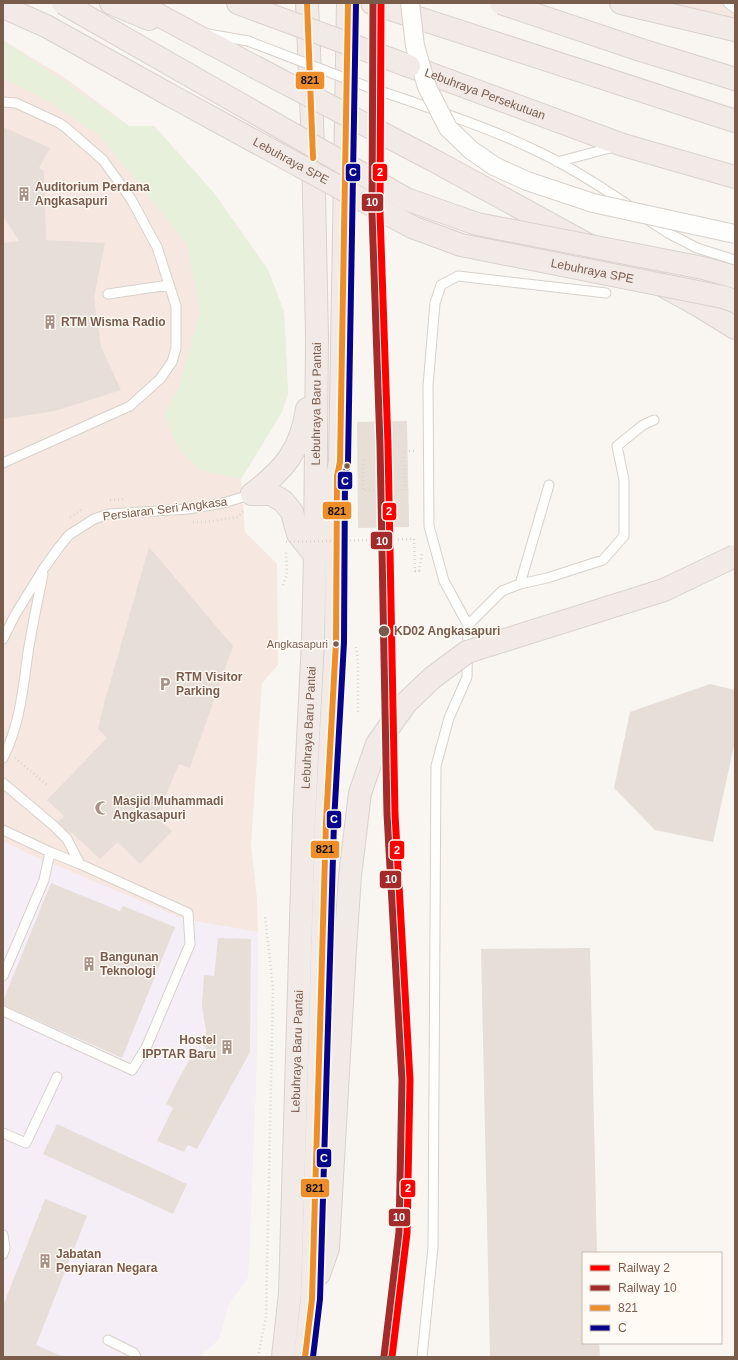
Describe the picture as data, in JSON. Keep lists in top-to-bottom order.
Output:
{
  "streets": {
    "highway": ["Lebuhraya Persekutuan", "Lebuhraya SPE", "Lebuhraya Baru Pantai"],
    "lane": ["Persiaran Seri Angkasa"]
  },
  "places": {
    "building": [
      "Auditorium Perdana Angkasapuri",
      "RTM Wisma Radio",
      "Bangunan Teknologi",
      "Hostel IPPTAR Baru",
      "Jabatan Penyiaran Negara"
    ],
    "other": ["KD02 Angkasapuri", "Angkasapuri"],
    "parking": ["RTM Visitor Parking"],
    "mosque": ["Masjid Muhammadi Angkasapuri"]
  },
  "lines": [
    "rail line 2",
    "rail line 10",
    "transit line 821",
    "transit line C"
  ],
  "legend": [
    "Railway 2",
    "Railway 10",
    "821",
    "C"
  ]
}
